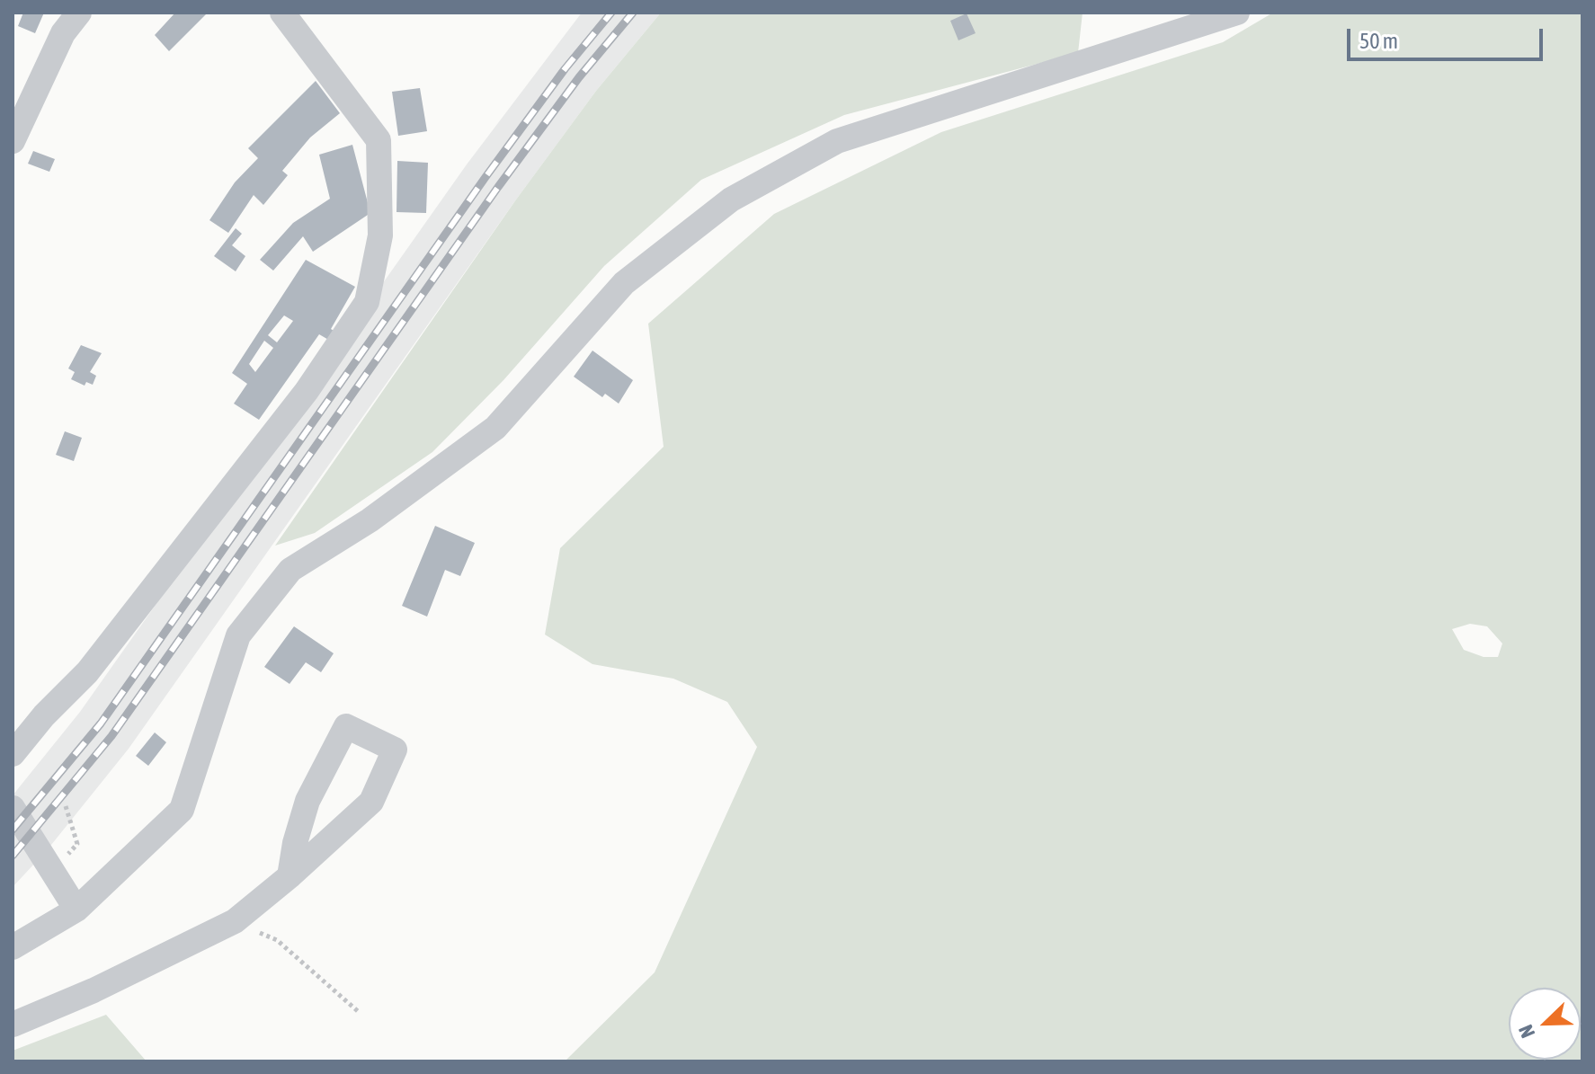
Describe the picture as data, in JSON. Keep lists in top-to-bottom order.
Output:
{
  "scale_bar": "50 m",
  "north": "bottom left"
}
